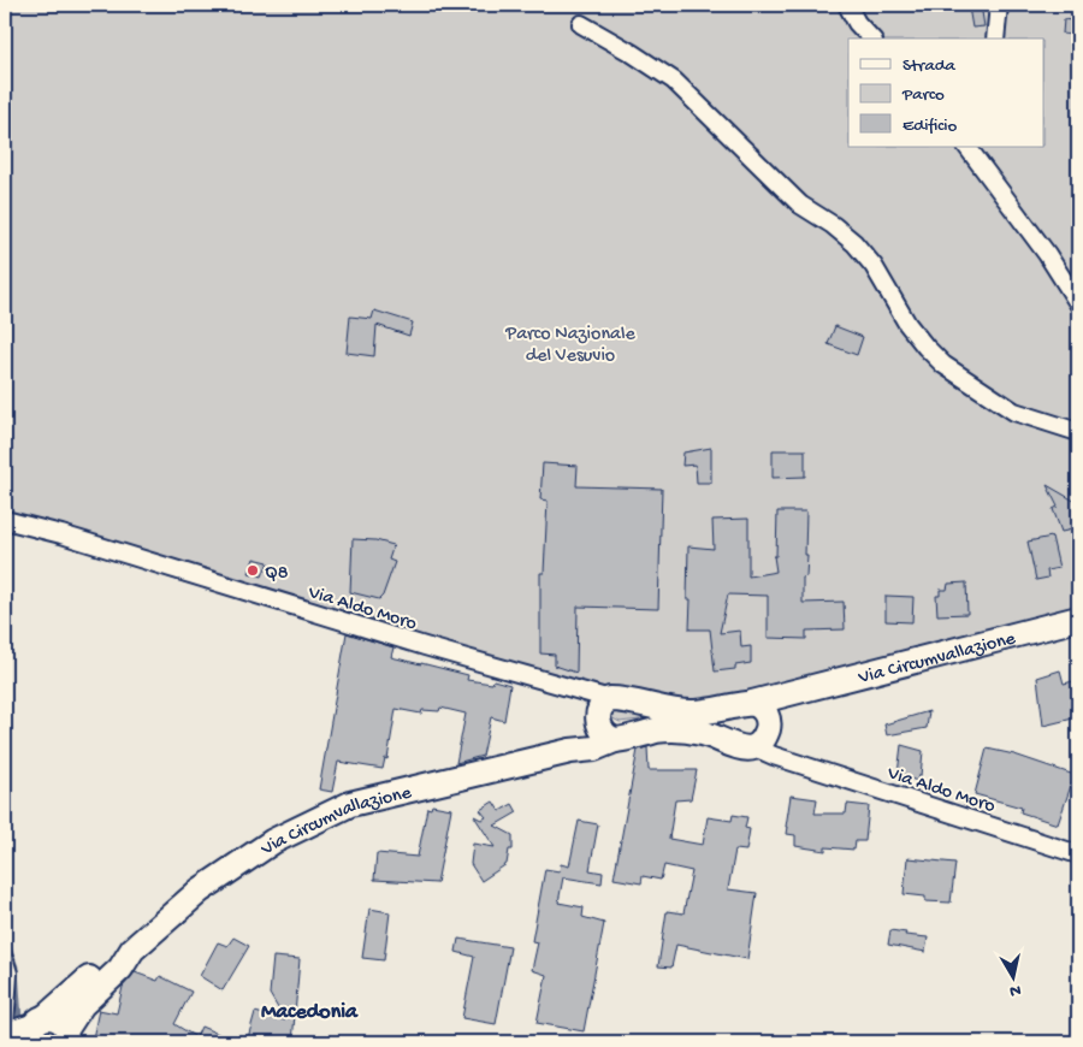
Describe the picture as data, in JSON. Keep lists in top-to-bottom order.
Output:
{
  "streets": {
    "main road": ["Via Circumvallazione"],
    "street": ["Via Aldo Moro"]
  },
  "crossings": [
    ["Via Aldo Moro", "Via Circumvallazione"]
  ],
  "districts": ["Macedonia"],
  "parks": ["Parco Nazionale del Vesuvio"],
  "places": ["Q8"],
  "legend": ["Strada", "Parco", "Edificio"],
  "north": "bottom"
}
